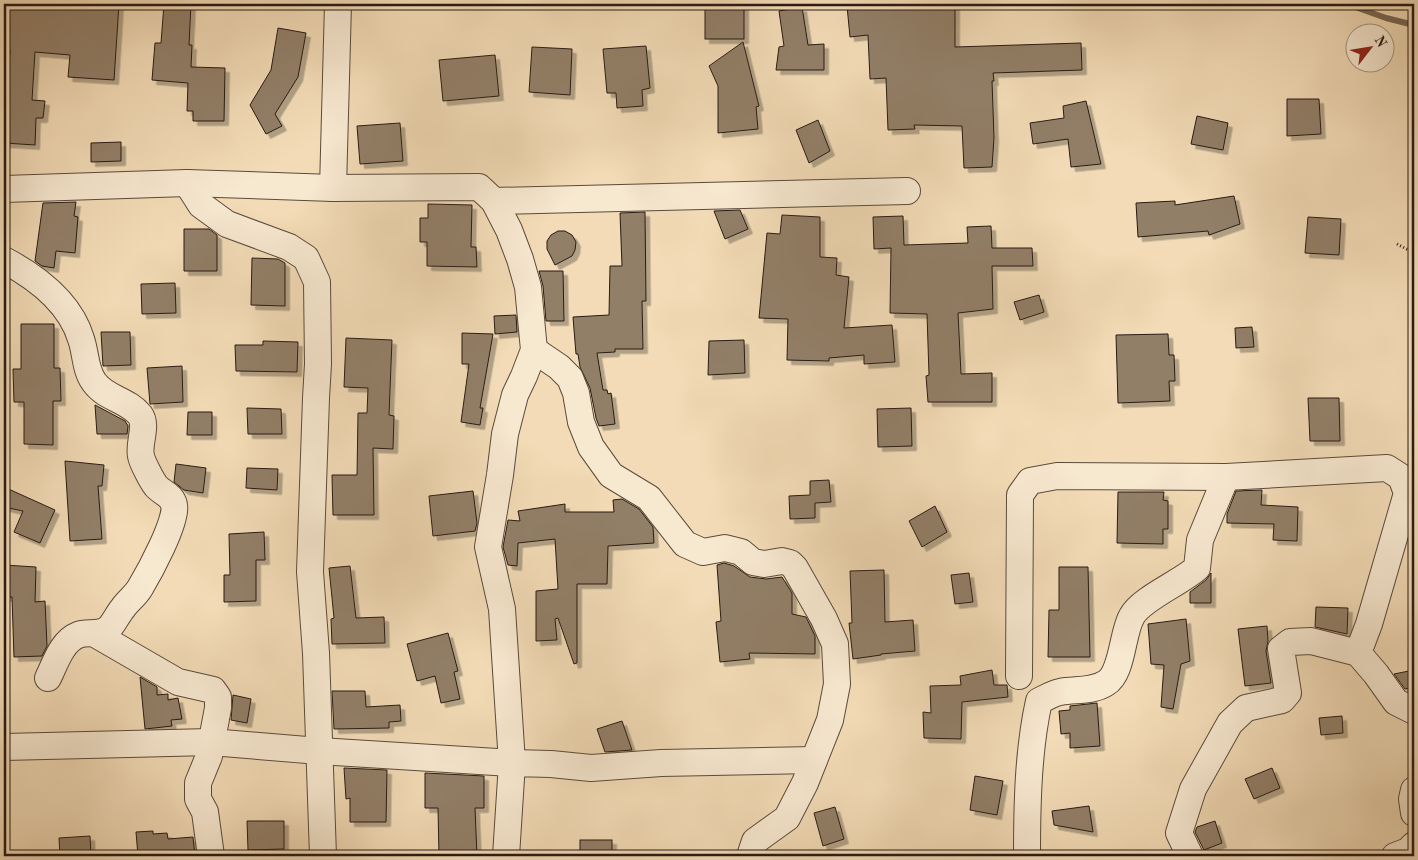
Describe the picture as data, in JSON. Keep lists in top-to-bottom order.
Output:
{
  "north": "top right"
}
